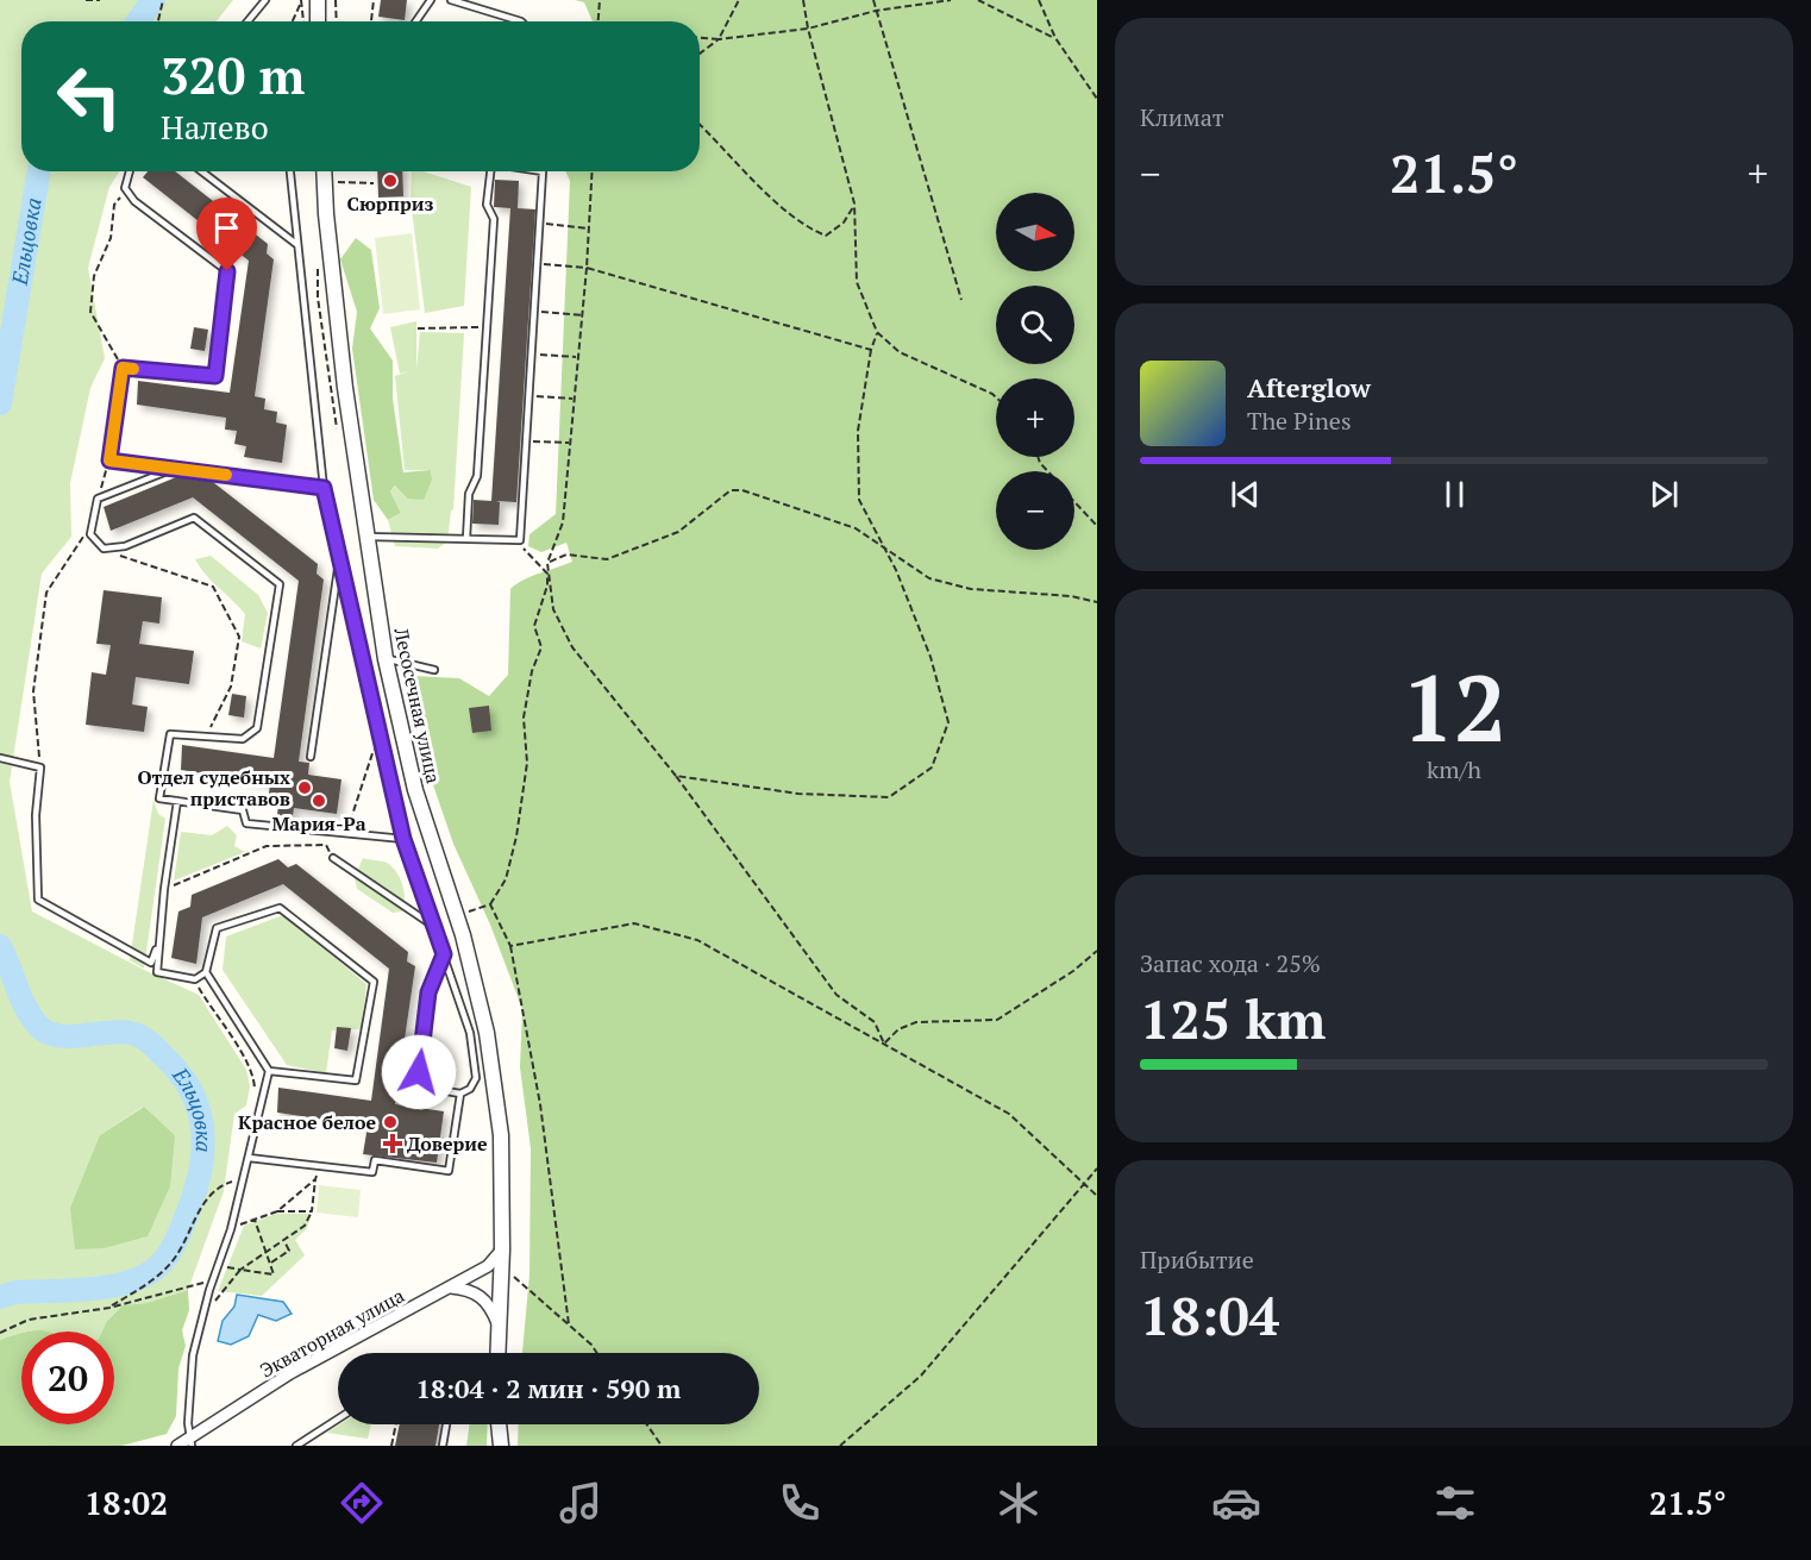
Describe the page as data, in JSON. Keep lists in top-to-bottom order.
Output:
{
  "streets": {
    "street": ["Лесосечная улица", "Экваторная улица"]
  },
  "crossings": [
    ["Лесосечная улица", "Экваторная улица"]
  ],
  "water": ["Ельцовка"],
  "places": {
    "other": [
      "Сюрприз",
      "Отдел судебных приставов",
      "Мария-Ра",
      "Красное белое"
    ],
    "health": ["Доверие"]
  },
  "north": "right",
  "page": {
    "tile": [
      "Климат",
      ["12", "km/h"],
      ["Запас хода · 25%", "125 km"],
      ["Прибытие", "18:04"]
    ],
    "turn": ["320 m", "Налево"],
    "heat": ["−", "21.5°", "+"],
    "map_buttons": ["+", "−"],
    "song": ["Afterglow", "The Pines"],
    "limit": "20",
    "trip": "18:04 · 2 мин · 590 m",
    "tabs": ["18:02", "21.5°"]
  }
}
